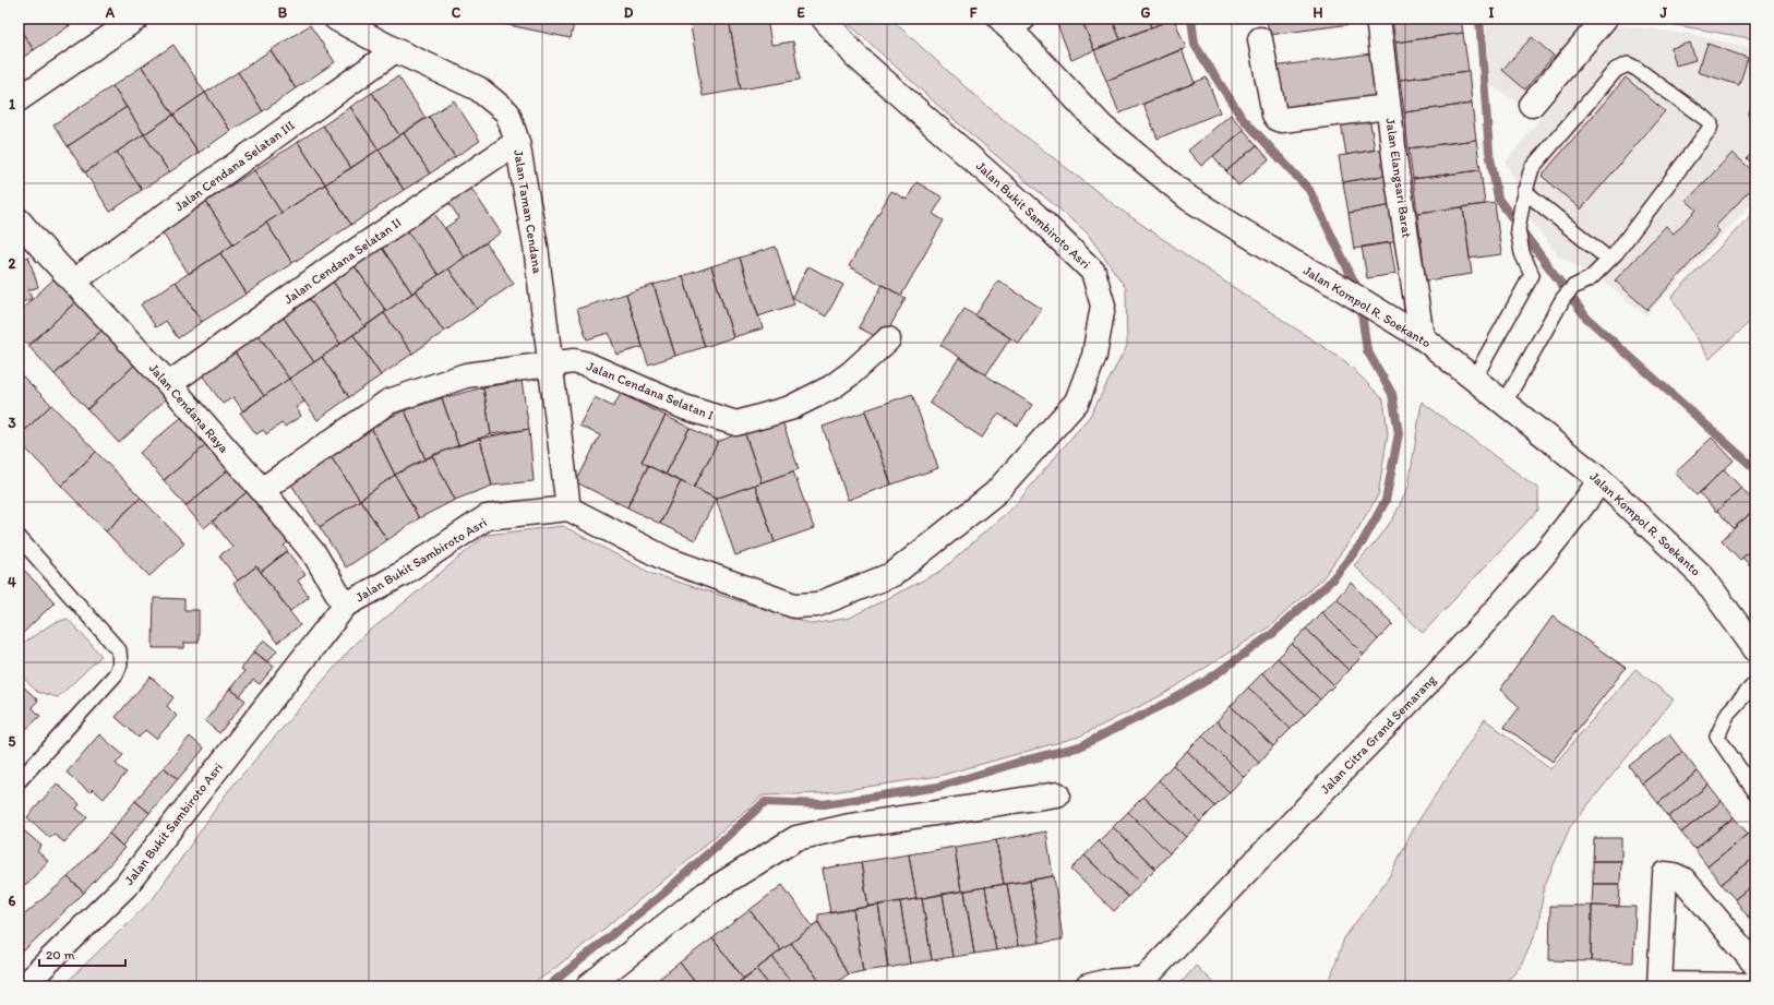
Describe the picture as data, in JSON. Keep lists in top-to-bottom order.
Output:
{
  "streets": {
    "street": [
      "Jalan Cendana Selatan III",
      "Jalan Elangsari Barat",
      "Jalan Taman Cendana",
      "Jalan Bukit Sambiroto Asri",
      "Jalan Cendana Selatan II",
      "Jalan Kompol R. Soekanto",
      "Jalan Cendana Selatan I",
      "Jalan Cendana Raya",
      "Jalan Citra Grand Semarang"
    ]
  },
  "crossings": [
    ["Jalan Cendana Selatan III", "Jalan Taman Cendana"],
    ["Jalan Cendana Selatan III", "Jalan Cendana Raya"],
    ["Jalan Elangsari Barat", "Jalan Kompol R. Soekanto"],
    ["Jalan Taman Cendana", "Jalan Bukit Sambiroto Asri"],
    ["Jalan Taman Cendana", "Jalan Cendana Selatan II"],
    ["Jalan Taman Cendana", "Jalan Cendana Selatan I"],
    ["Jalan Bukit Sambiroto Asri", "Jalan Cendana Raya"],
    ["Jalan Cendana Selatan II", "Jalan Cendana Raya"],
    ["Jalan Kompol R. Soekanto", "Jalan Citra Grand Semarang"],
    ["Jalan Cendana Selatan I", "Jalan Cendana Raya"]
  ],
  "scale_bar": "20 m",
  "grid": {
    "columns": [
      "A",
      "B",
      "C",
      "D",
      "E",
      "F",
      "G",
      "H",
      "I",
      "J"
    ],
    "rows": [
      "1",
      "2",
      "3",
      "4",
      "5",
      "6"
    ]
  }
}
